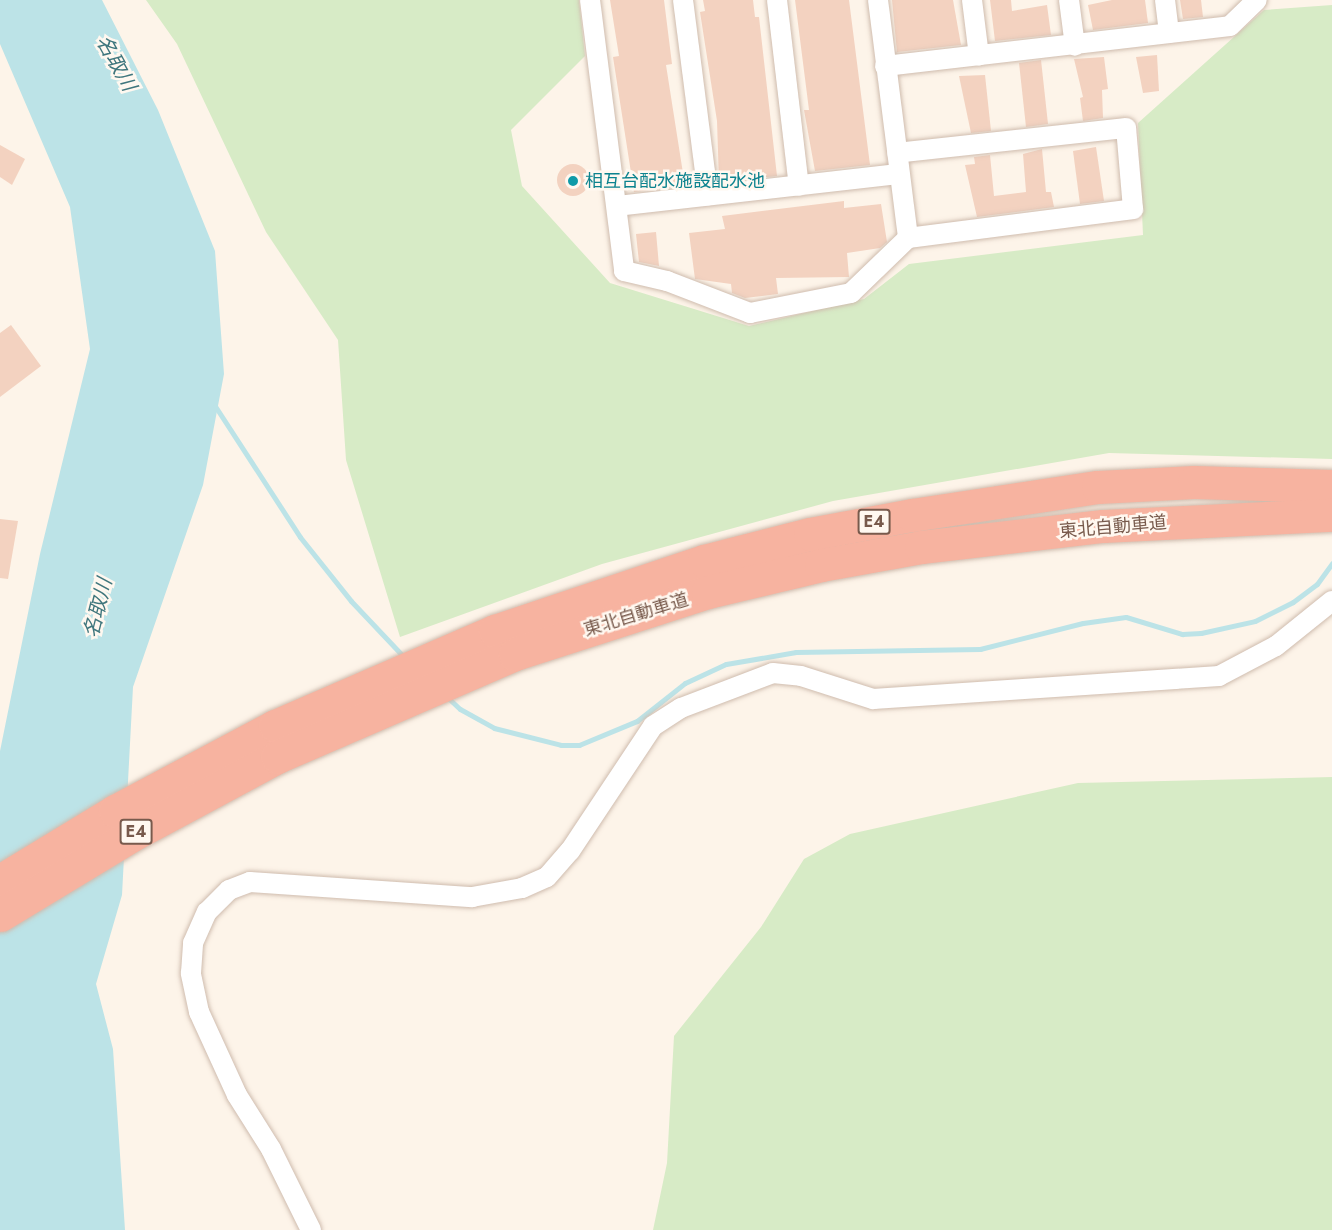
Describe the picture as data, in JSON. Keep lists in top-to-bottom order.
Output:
{
  "streets": {
    "highway": ["E4", "東北自動車道"]
  },
  "water": ["名取川"],
  "places": ["相互台配水施設配水池"]
}
